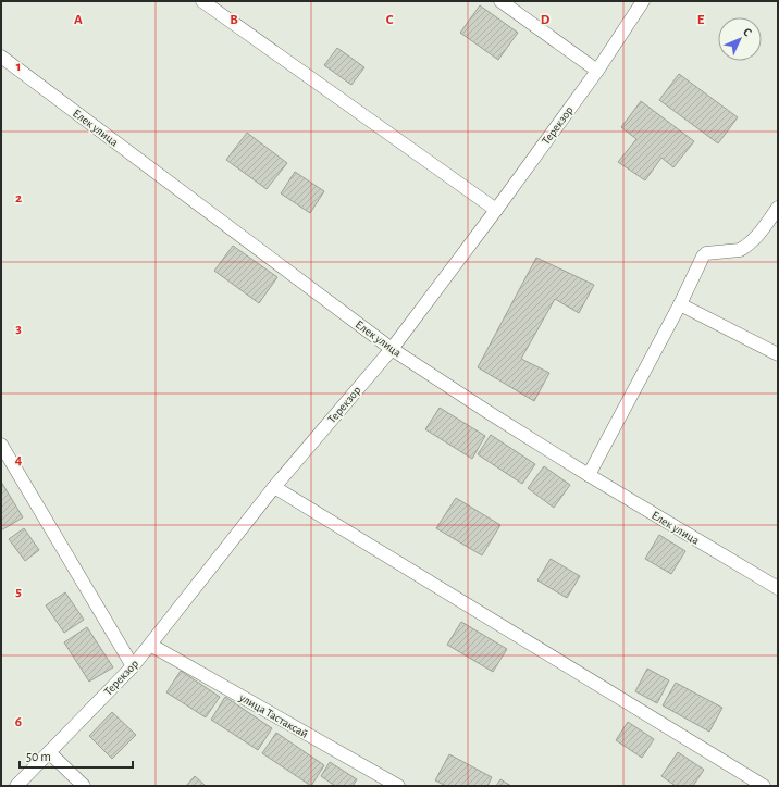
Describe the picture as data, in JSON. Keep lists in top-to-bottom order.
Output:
{
  "streets": {
    "street": ["Терекзор", "Елек улица", "улица Тастаксай"]
  },
  "crossings": [
    ["Терекзор", "Елек улица"],
    ["Терекзор", "улица Тастаксай"]
  ],
  "scale_bar": "50 m",
  "north": "top right",
  "grid": {
    "columns": [
      "A",
      "B",
      "C",
      "D",
      "E"
    ],
    "rows": [
      "1",
      "2",
      "3",
      "4",
      "5",
      "6"
    ]
  }
}
